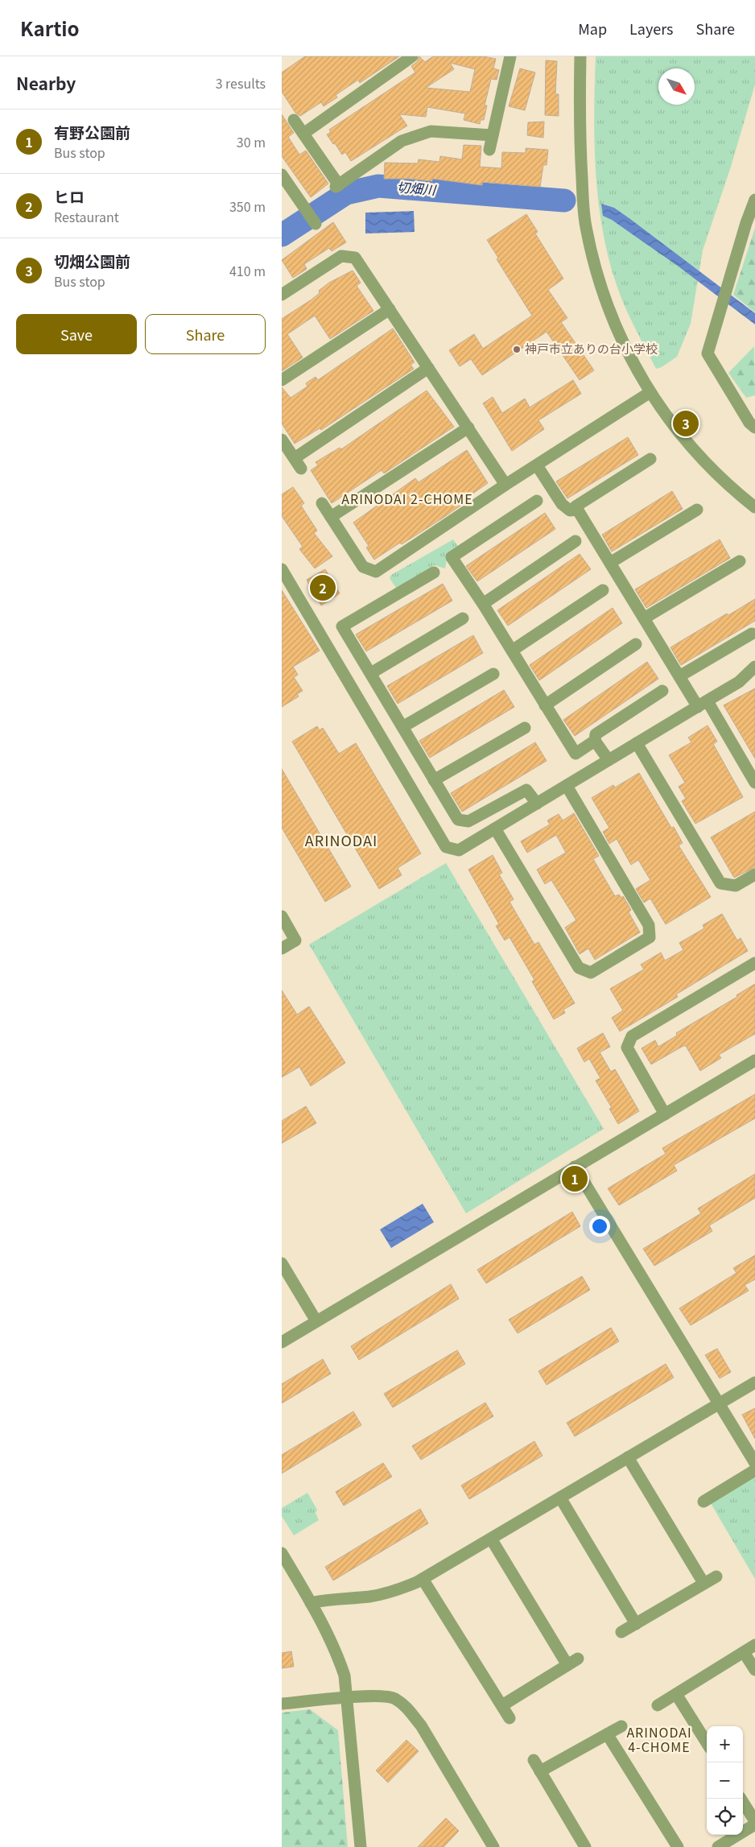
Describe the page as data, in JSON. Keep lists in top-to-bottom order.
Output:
{
  "districts": ["ARINODAI 2-CHOME", "ARINODAI", "ARINODAI 4-CHOME"],
  "water": ["切畑川"],
  "places": ["神戸市立ありの台小学校"],
  "north": "bottom right",
  "page": {
    "header": "Kartio",
    "nav": ["Map", "Layers", "Share"],
    "heading": ["Nearby", "3 results"],
    "list": [
      {
        "mark": "1",
        "name": "有野公園前",
        "note": "Bus stop",
        "value": "30 m"
      },
      {
        "mark": "2",
        "name": "ヒロ",
        "note": "Restaurant",
        "value": "350 m"
      },
      {
        "mark": "3",
        "name": "切畑公園前",
        "note": "Bus stop",
        "value": "410 m"
      }
    ],
    "buttons": ["Save", "Share"],
    "pins": ["3", "2", "1"],
    "map_buttons": ["+", "−"]
  }
}
